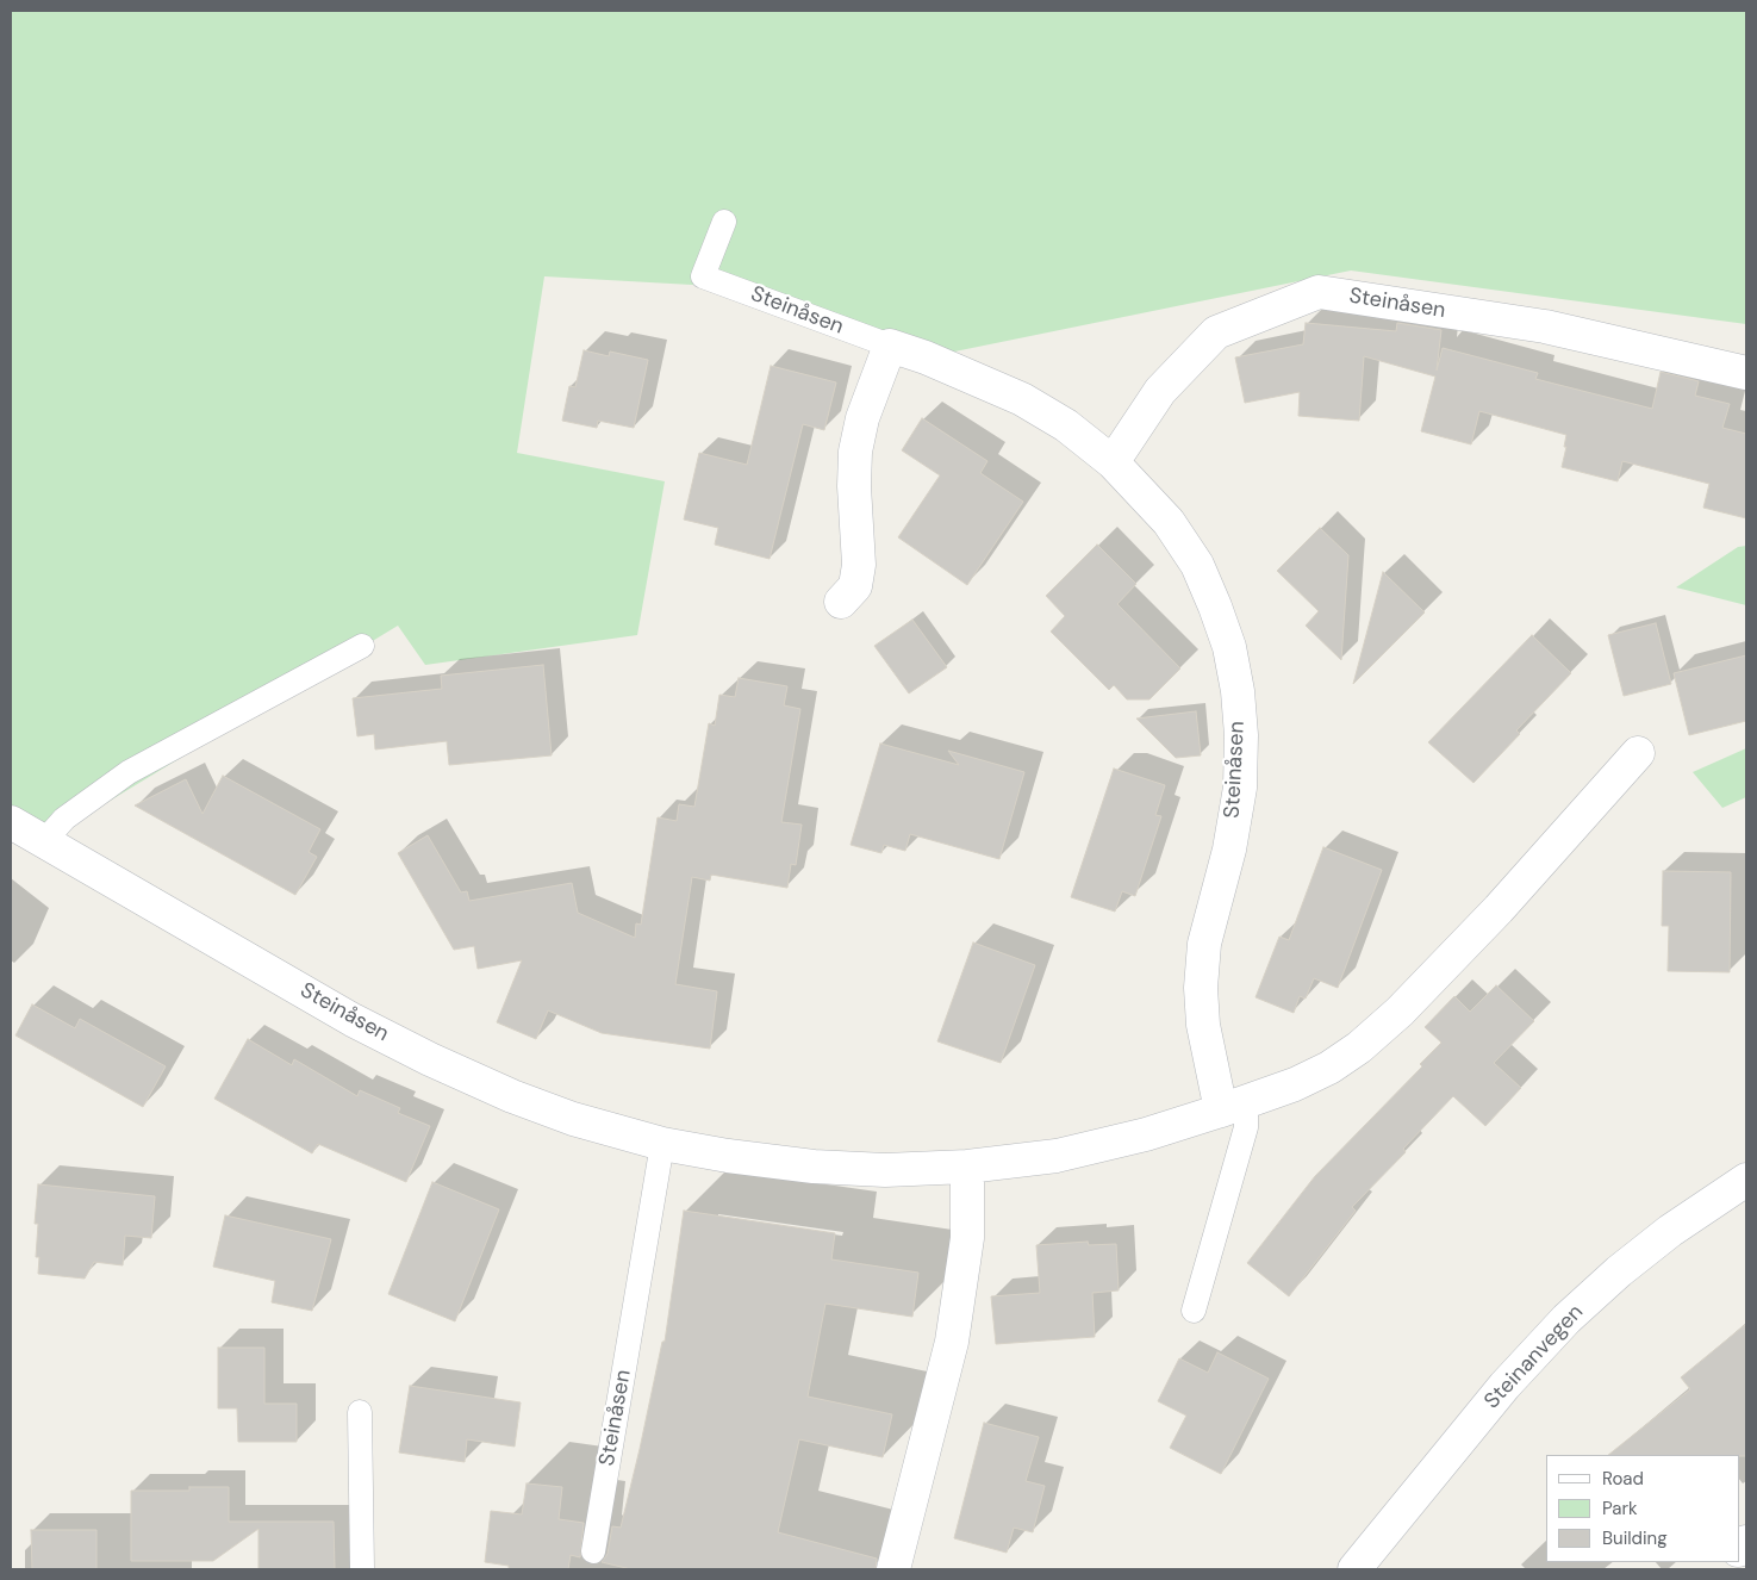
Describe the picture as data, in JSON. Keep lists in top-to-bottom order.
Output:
{
  "streets": {
    "street": ["Steinåsen", "Steinanvegen"]
  },
  "legend": ["Road", "Park", "Building"]
}
